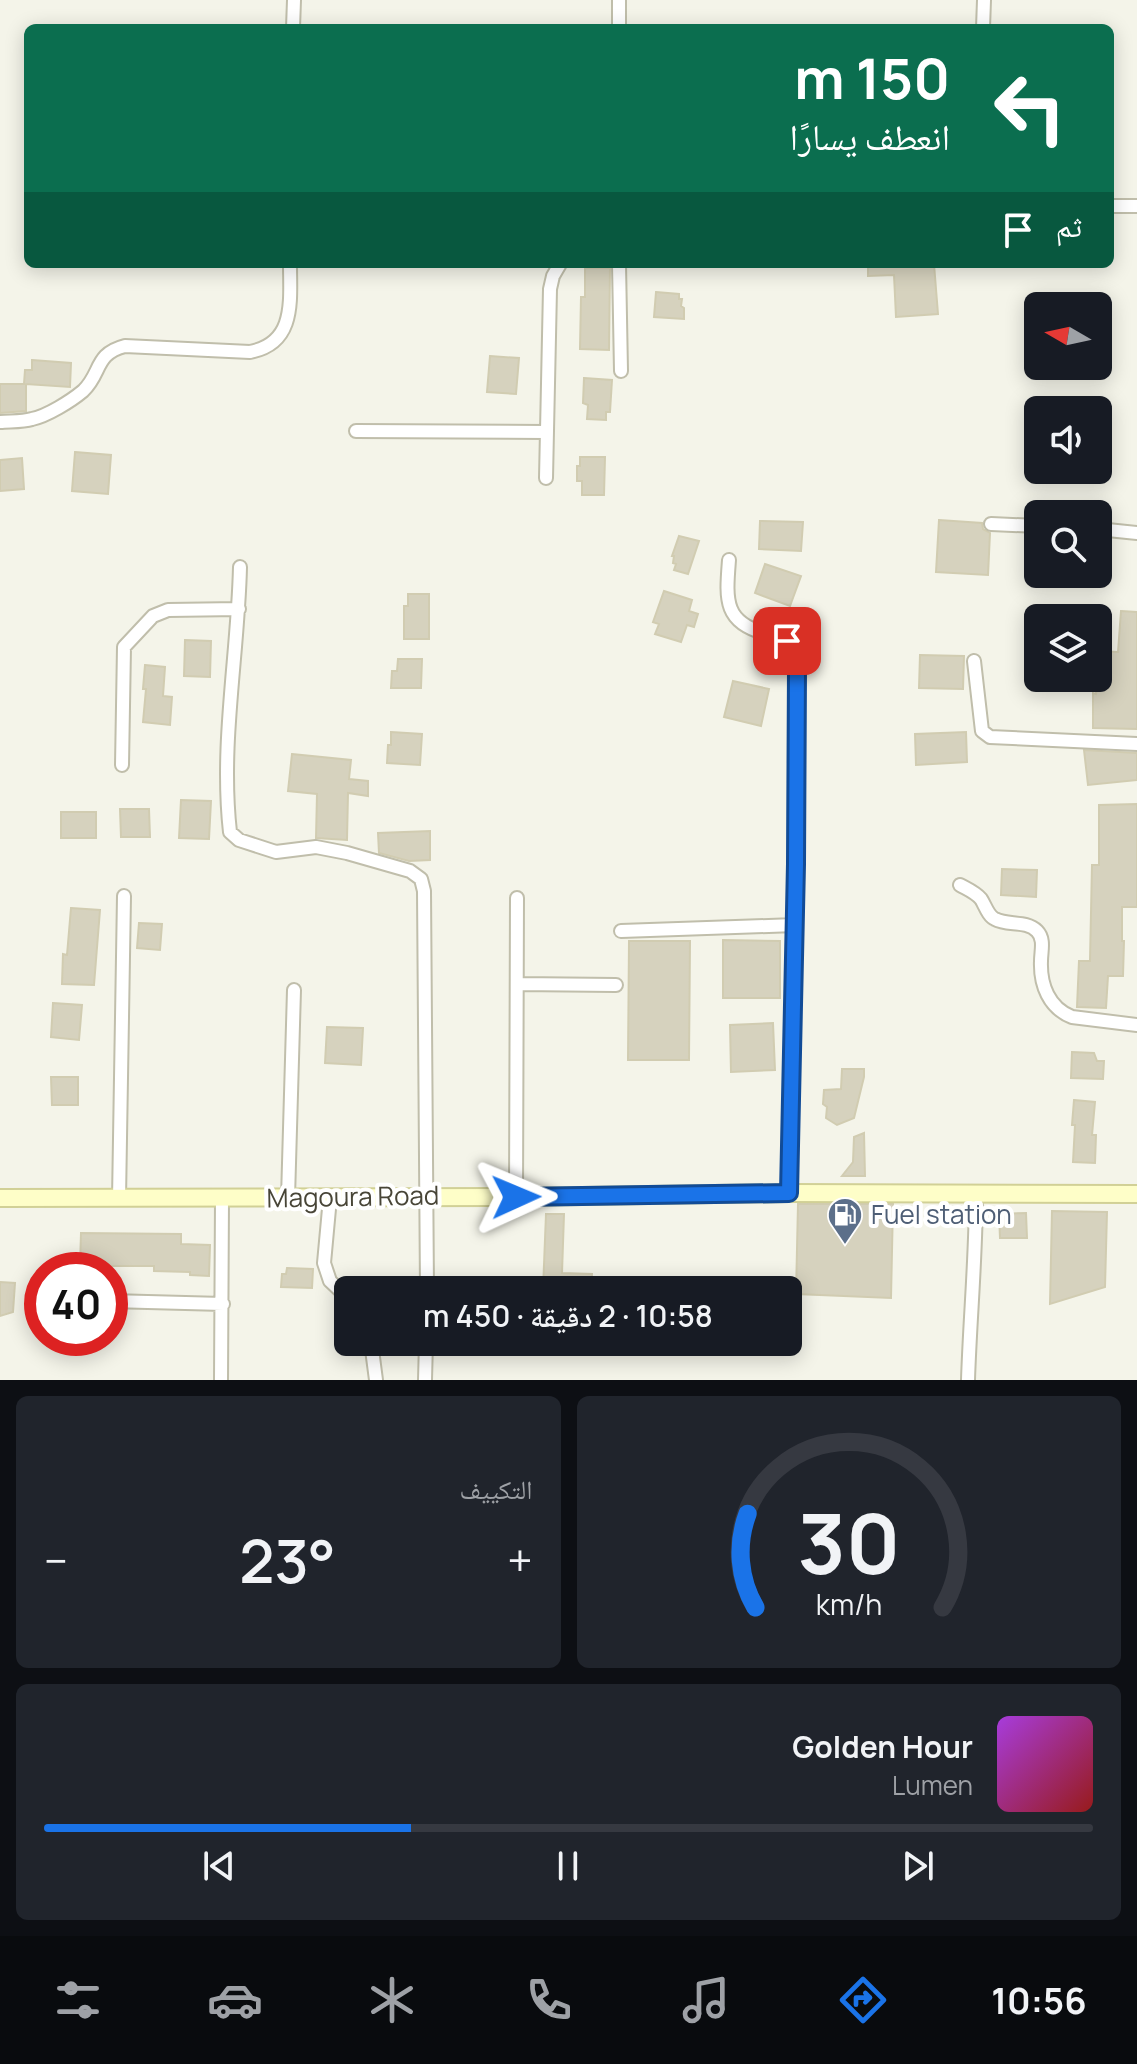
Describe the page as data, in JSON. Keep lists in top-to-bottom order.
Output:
{
  "streets": {
    "street": ["Magoura Road"]
  },
  "places": {
    "fuel station": ["Fuel station"]
  },
  "north": "left",
  "page": {
    "turn": ["150 m", "انعطف يسارًا"],
    "then": "ثم",
    "limit": "40",
    "trip": "10:58 · 2 دقيقة · 450 m",
    "tile": "التكييف",
    "heat": ["−", "23°", "+"],
    "song": ["Golden Hour", "Lumen"],
    "tabs": "10:56",
    "gauge": ["30", "km/h"]
  }
}
